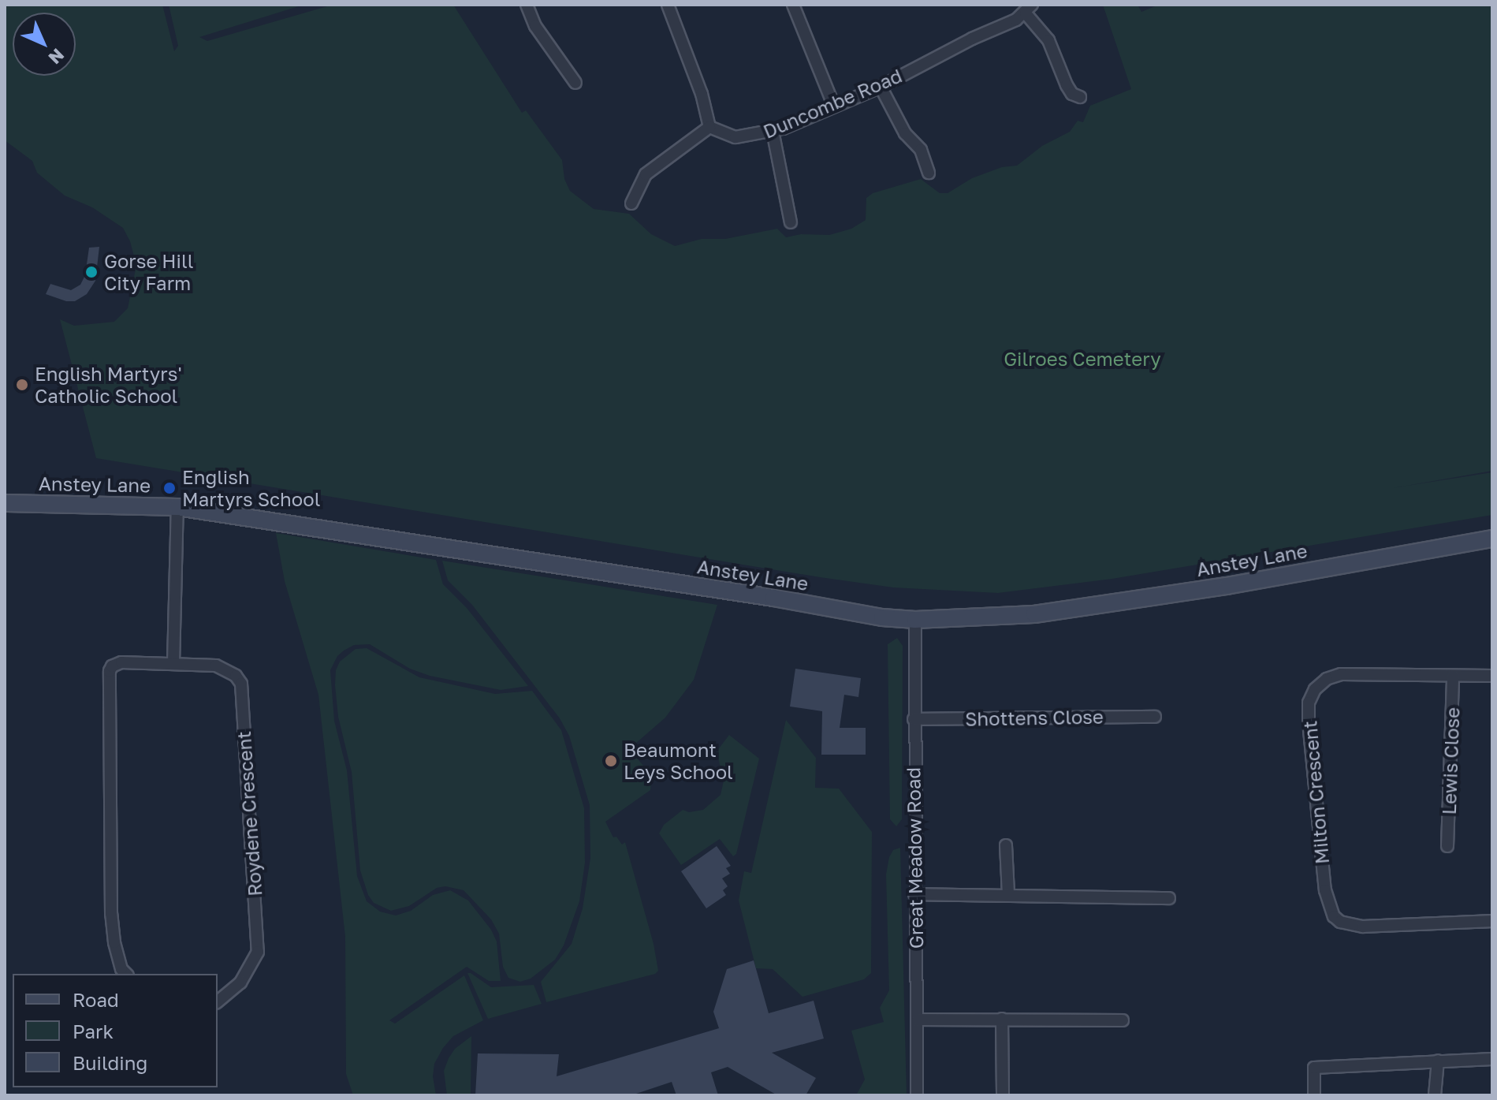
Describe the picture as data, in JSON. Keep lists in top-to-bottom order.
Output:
{
  "streets": {
    "main road": ["Anstey Lane"],
    "street": [
      "Duncombe Road",
      "Shottens Close",
      "Lewis Close",
      "Milton Crescent",
      "Roydene Crescent",
      "Great Meadow Road"
    ]
  },
  "crossings": [
    ["Anstey Lane", "Great Meadow Road"],
    ["Shottens Close", "Great Meadow Road"],
    ["Lewis Close", "Milton Crescent"]
  ],
  "parks": ["Gilroes Cemetery"],
  "places": [
    "Gorse Hill City Farm",
    "English Martyrs' Catholic School",
    "English Martyrs School",
    "Beaumont Leys School"
  ],
  "legend": ["Road", "Park", "Building"],
  "north": "bottom right"
}
